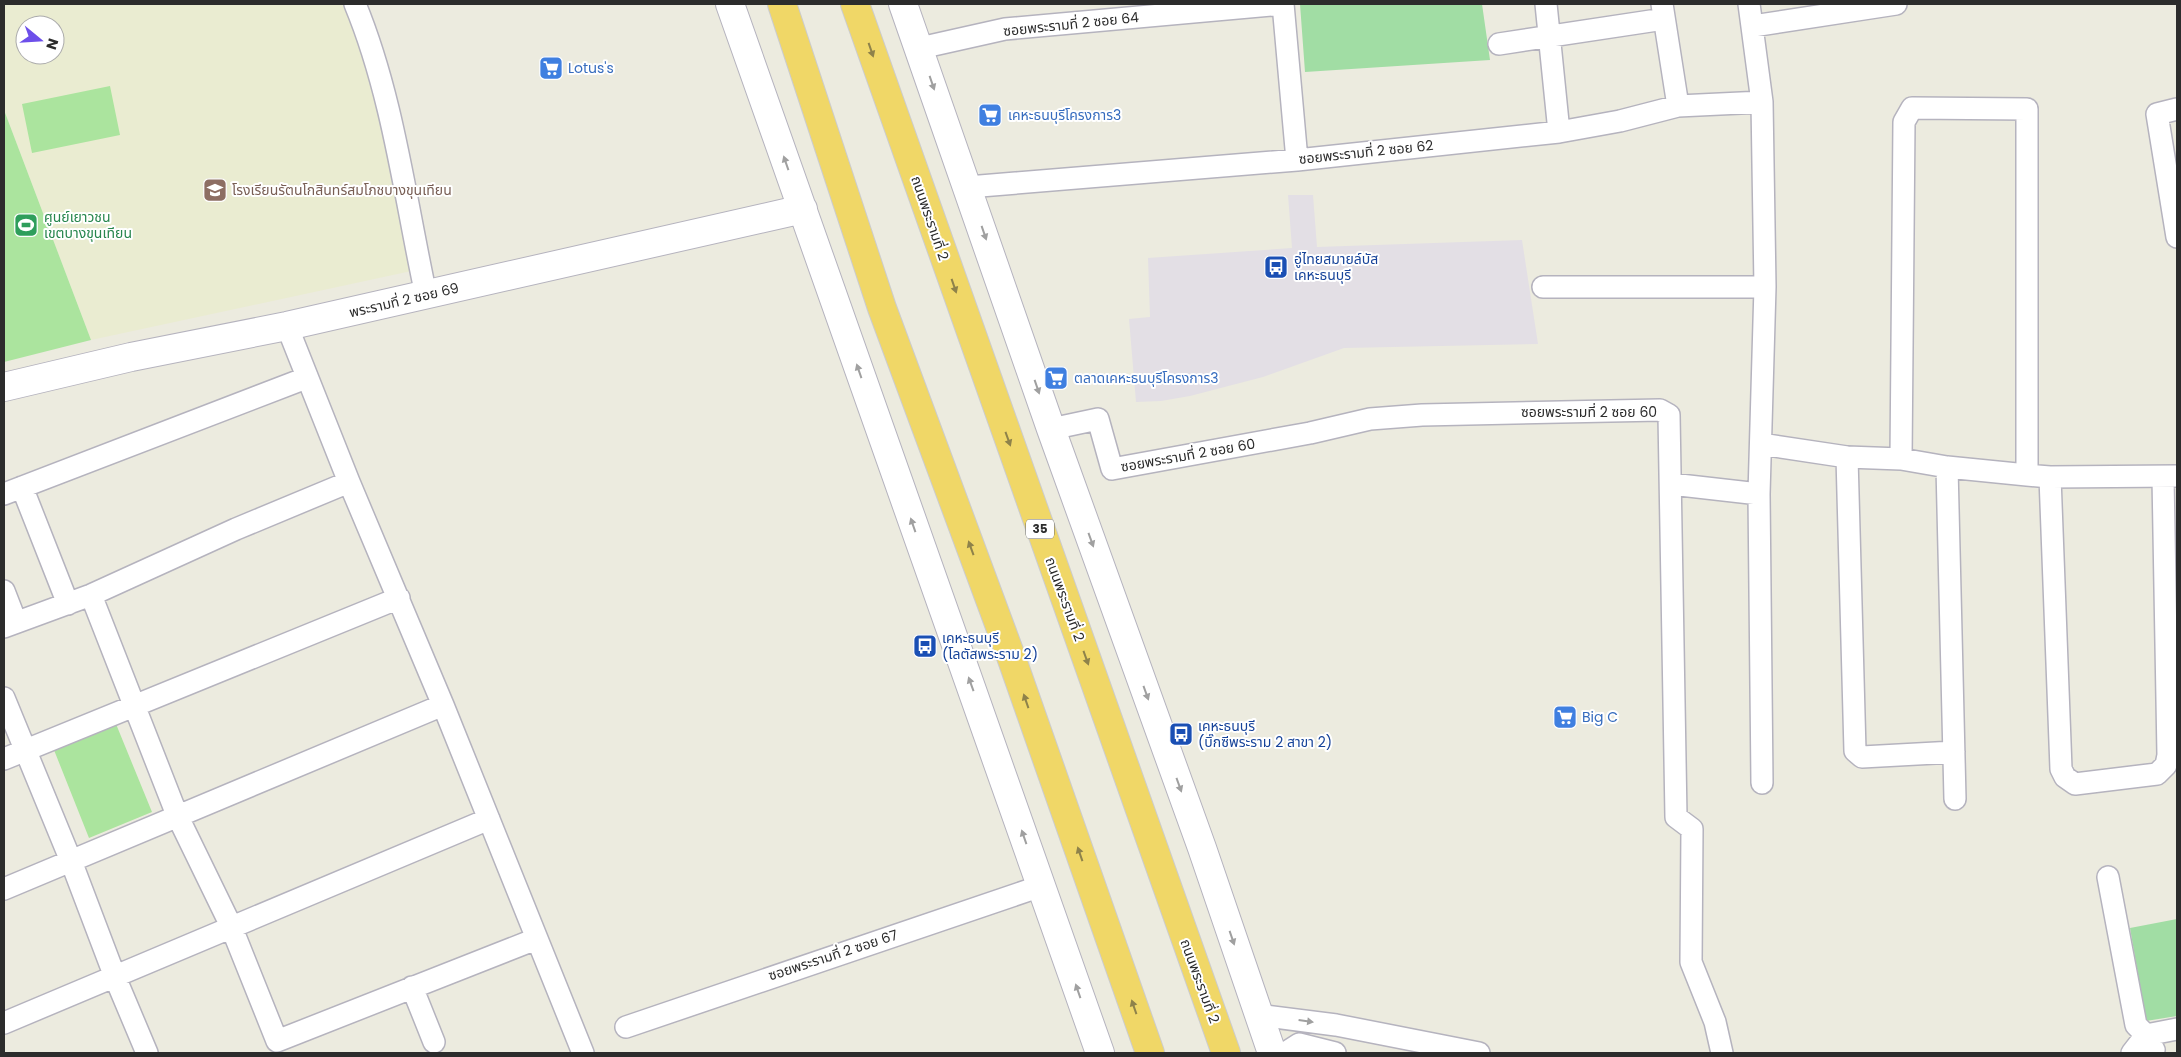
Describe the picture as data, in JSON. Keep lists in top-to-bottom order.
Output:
{
  "streets": {
    "highway": ["ถนนพระรามที่ 2", "35"],
    "main road": ["พระรามที่ 2 ซอย 69"],
    "street": [
      "ซอยพระรามที่ 2 ซอย 64",
      "ซอยพระรามที่ 2 ซอย 62",
      "ซอยพระรามที่ 2 ซอย 60",
      "ซอยพระรามที่ 2 ซอย 67"
    ]
  },
  "places": {
    "supermarket": [
      "Lotus's",
      "เคหะธนบุรีโครงการ3",
      "ตลาดเคหะธนบุรีโครงการ3",
      "Big C"
    ],
    "school or university": ["โรงเรียนรัตนโกสินทร์สมโภชบางขุนเทียน"],
    "sports": ["ศูนย์เยาวชน เขตบางขุนเทียน"],
    "bus stop": ["อู่ไทยสมายล์บัส เคหะธนบุรี", "เคหะธนบุรี (โลตัสพระราม 2)", "เคหะธนบุรี (บิ๊กซีพระราม 2 สาขา 2)"]
  },
  "north": "right"
}
